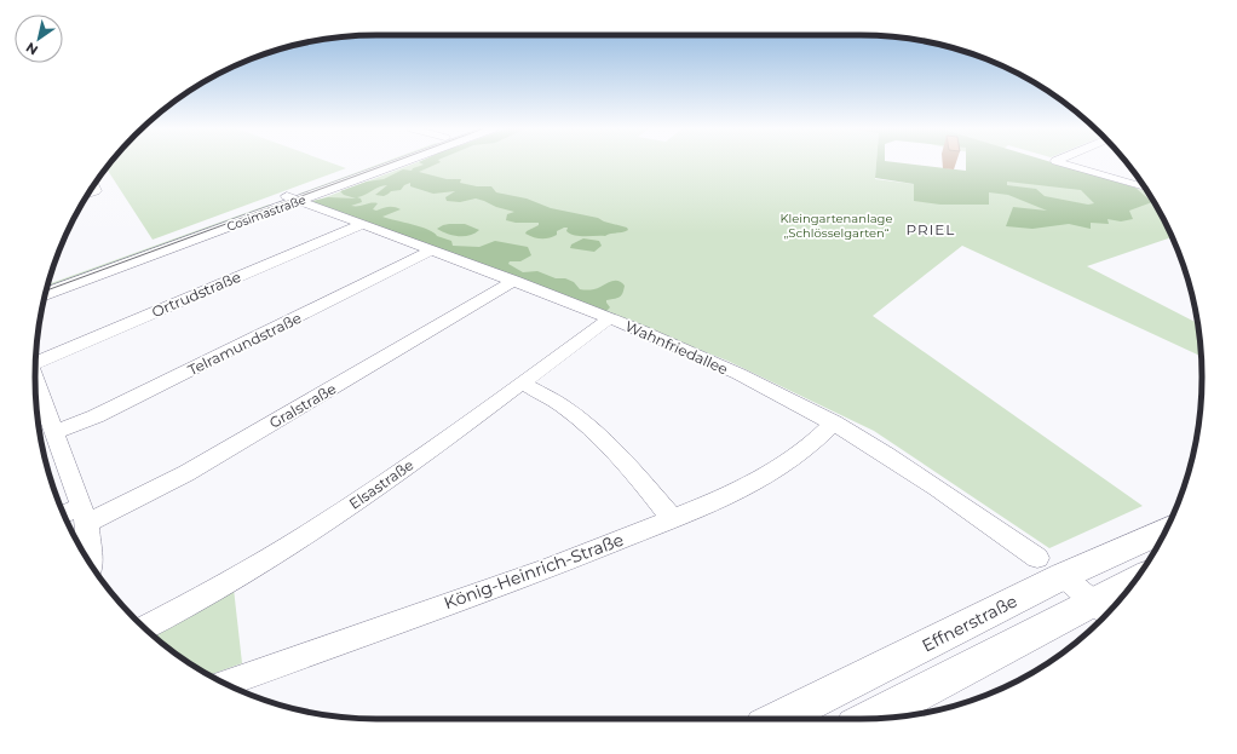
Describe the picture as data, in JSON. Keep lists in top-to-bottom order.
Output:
{
  "streets": {
    "main road": ["Cosimastraße", "Effnerstraße"],
    "street": [
      "Ortrudstraße",
      "Telramundstraße",
      "Wahnfriedallee",
      "Gralstraße",
      "Elsastraße",
      "König-Heinrich-Straße"
    ]
  },
  "crossings": [
    ["Cosimastraße", "Wahnfriedallee"],
    ["Ortrudstraße", "Wahnfriedallee"],
    ["Telramundstraße", "Wahnfriedallee"],
    ["Wahnfriedallee", "Gralstraße"],
    ["Wahnfriedallee", "Elsastraße"],
    ["Wahnfriedallee", "König-Heinrich-Straße"],
    ["Wahnfriedallee", "Effnerstraße"]
  ],
  "districts": ["PRIEL"],
  "parks": ["Kleingartenanlage „Schlösselgarten“"],
  "north": "bottom left"
}
